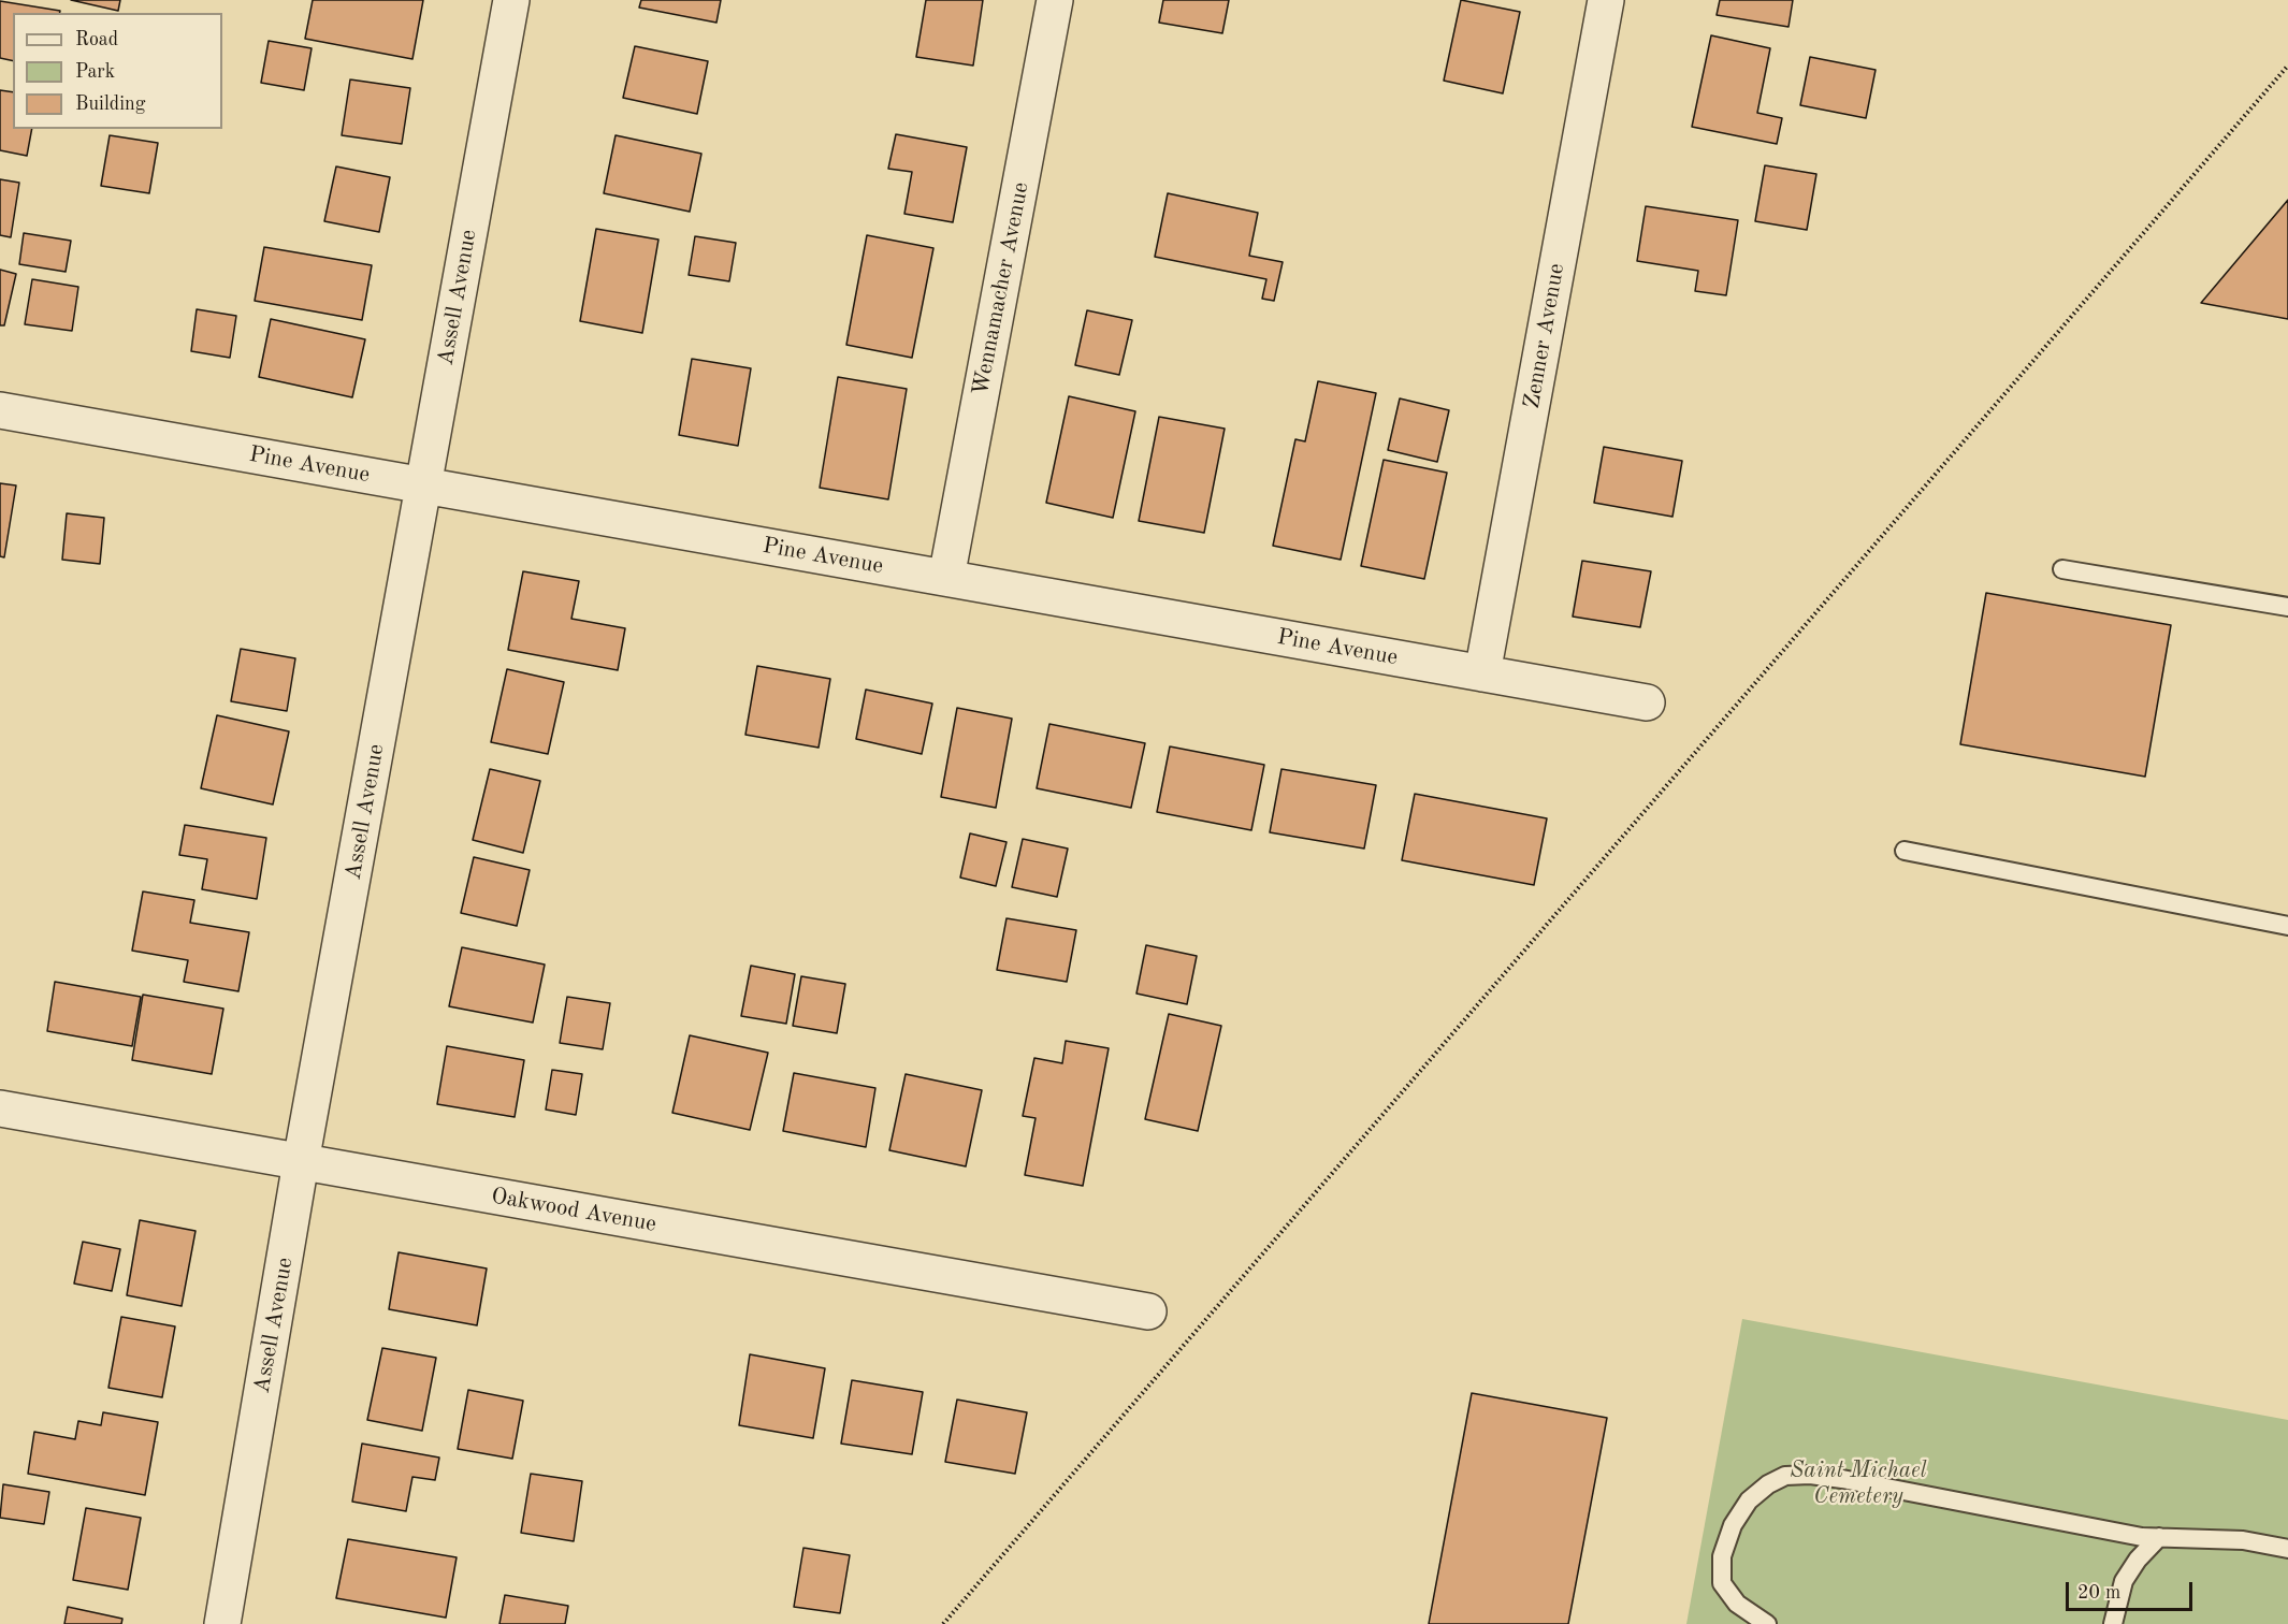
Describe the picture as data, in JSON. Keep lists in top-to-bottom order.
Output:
{
  "streets": {
    "street": [
      "Wennamacher Avenue",
      "Assell Avenue",
      "Zenner Avenue",
      "Pine Avenue",
      "Oakwood Avenue"
    ]
  },
  "crossings": [
    ["Wennamacher Avenue", "Pine Avenue"],
    ["Assell Avenue", "Pine Avenue"],
    ["Assell Avenue", "Oakwood Avenue"],
    ["Zenner Avenue", "Pine Avenue"]
  ],
  "parks": ["Saint Michael Cemetery"],
  "legend": ["Road", "Park", "Building"],
  "scale_bar": "20 m"
}
